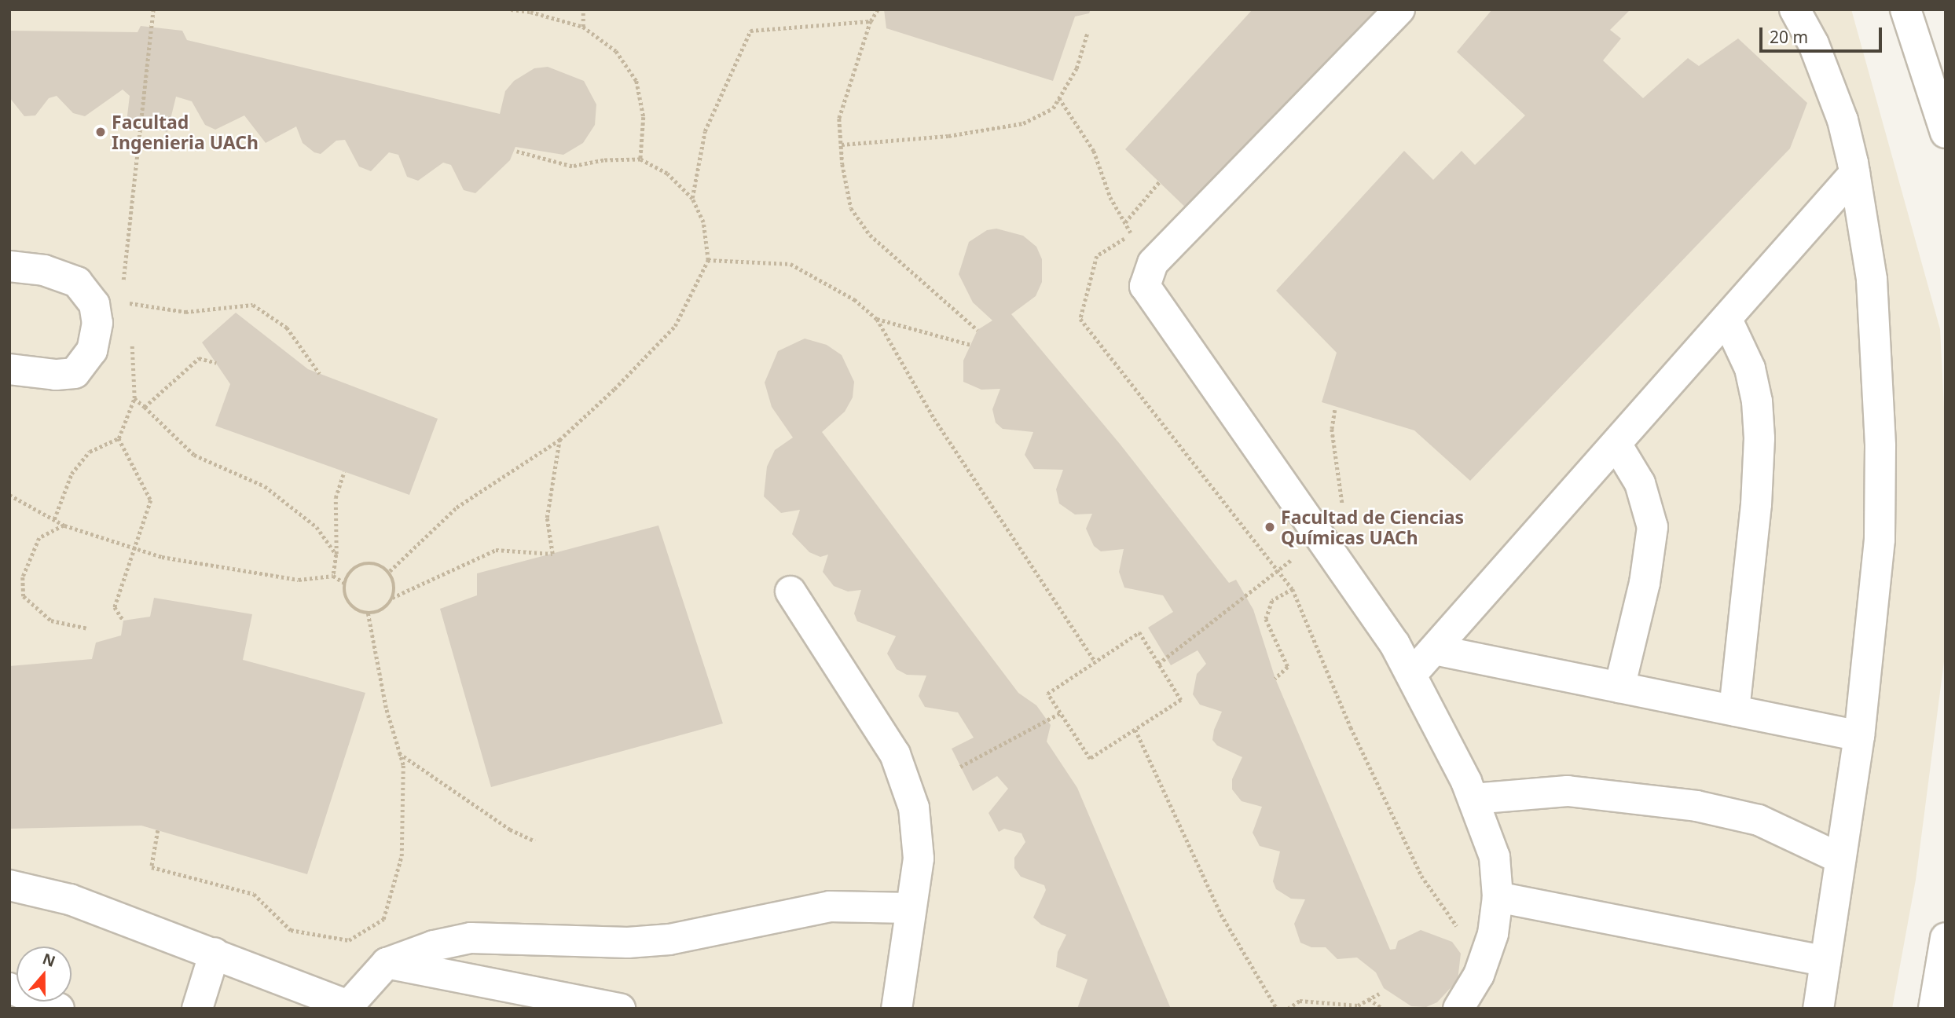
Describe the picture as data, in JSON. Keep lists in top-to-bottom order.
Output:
{
  "places": ["Facultad Ingenieria UACh", "Facultad de Ciencias Químicas UACh"],
  "scale_bar": "20 m",
  "north": "top"
}
